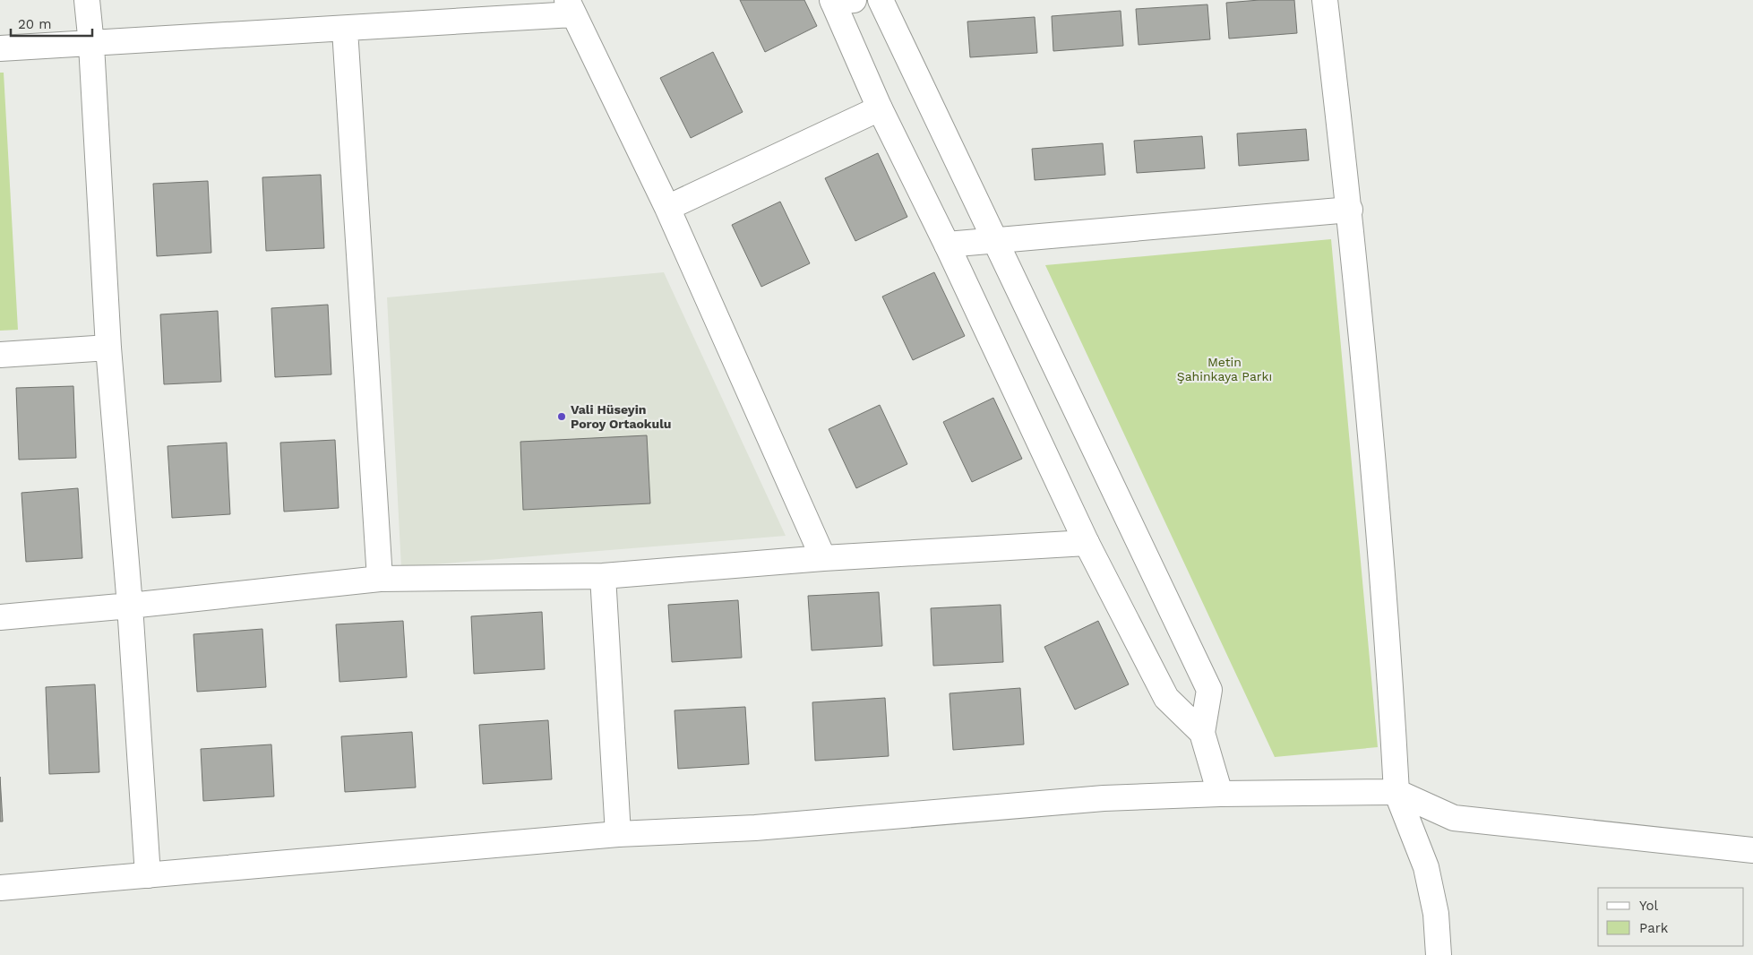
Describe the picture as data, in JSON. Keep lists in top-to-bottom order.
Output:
{
  "parks": ["Metin Şahinkaya Parkı"],
  "places": ["Vali Hüseyin Poroy Ortaokulu"],
  "legend": ["Yol", "Park"],
  "scale_bar": "20 m"
}
